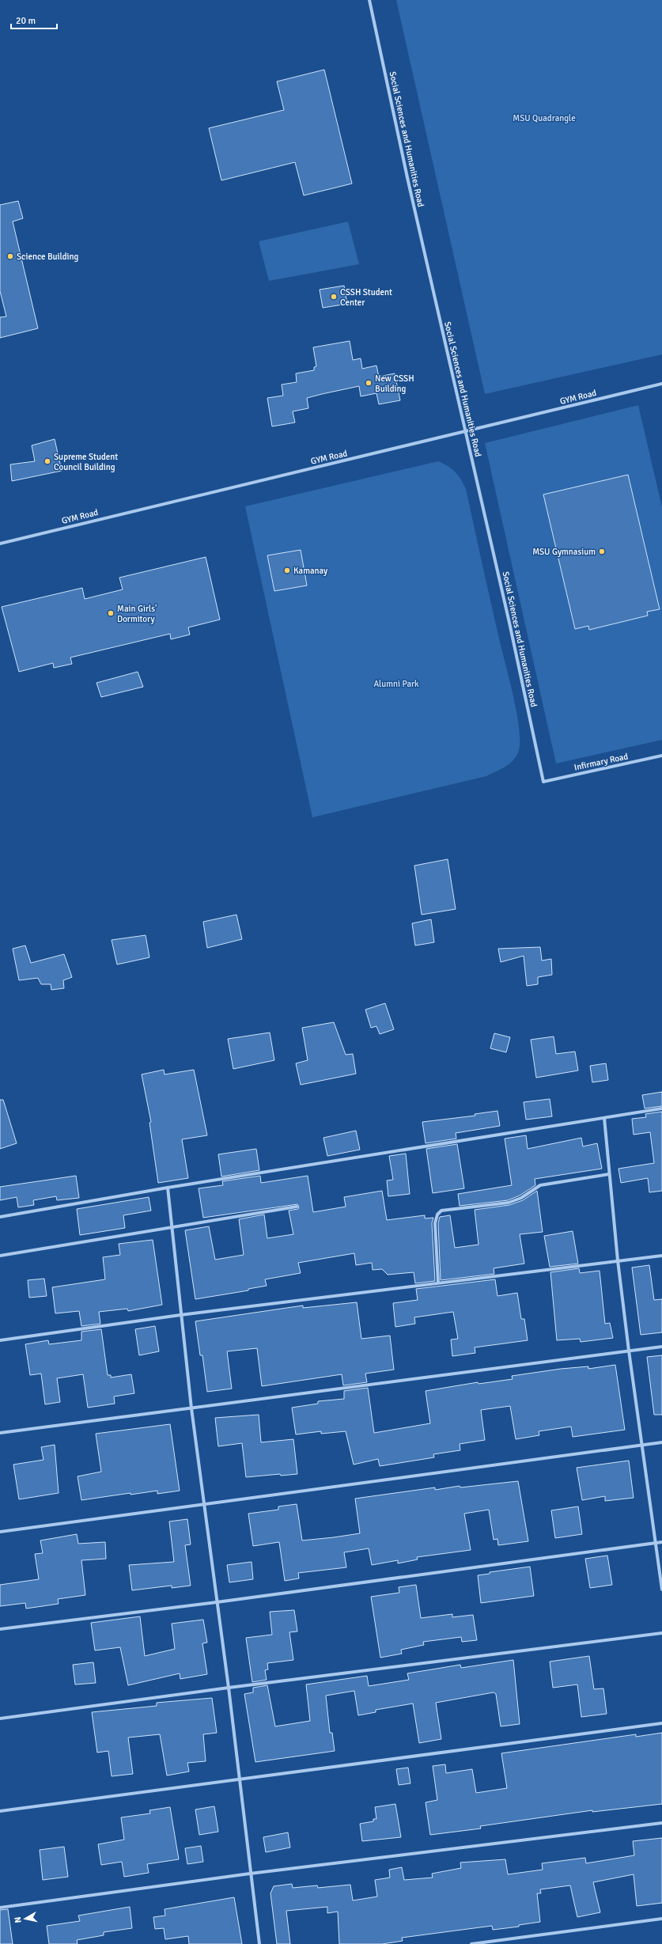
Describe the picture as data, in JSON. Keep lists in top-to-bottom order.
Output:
{
  "streets": {
    "street": ["Social Sciences and Humanities Road", "GYM Road", "Infirmary Road"]
  },
  "crossings": [
    ["Social Sciences and Humanities Road", "GYM Road"],
    ["Social Sciences and Humanities Road", "Infirmary Road"]
  ],
  "parks": ["MSU Quadrangle", "Alumni Park"],
  "places": [
    "Science Building",
    "CSSH Student Center",
    "New CSSH Building",
    "Supreme Student Council Building",
    "MSU Gymnasium",
    "Kamanay",
    "Main Girls' Dormitory"
  ],
  "scale_bar": "20 m",
  "north": "left"
}
